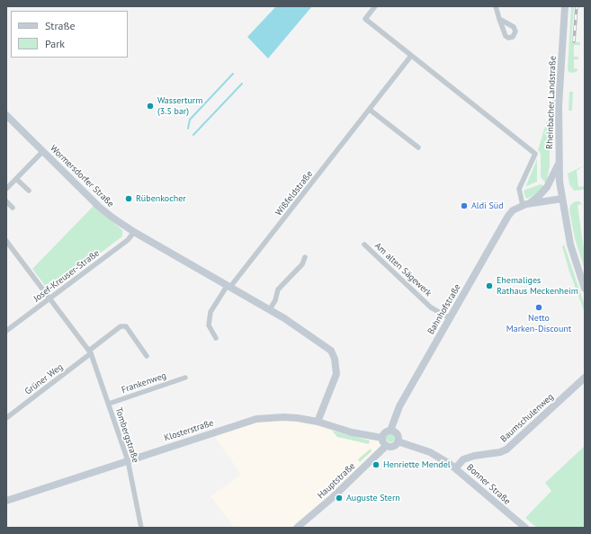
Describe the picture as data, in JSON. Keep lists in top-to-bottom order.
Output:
{
  "streets": {
    "main road": [
      "Rheinbacher Landstraße",
      "Wormersdorfer Straße",
      "Bahnhofstraße",
      "Baumschulenweg",
      "Klosterstraße",
      "Hauptstraße",
      "Bonner Straße"
    ],
    "street": [
      "Wißfeldstraße",
      "Am alten Sägewerk",
      "Josef-Kreuser-Straße",
      "Grüner Weg",
      "Frankenweg",
      "Tombergstraße"
    ]
  },
  "crossings": [
    ["Rheinbacher Landstraße", "Bahnhofstraße"],
    ["Wormersdorfer Straße", "Wißfeldstraße"],
    ["Wormersdorfer Straße", "Josef-Kreuser-Straße"],
    ["Wormersdorfer Straße", "Klosterstraße"],
    ["Am alten Sägewerk", "Bahnhofstraße"],
    ["Josef-Kreuser-Straße", "Tombergstraße"],
    ["Bahnhofstraße", "Klosterstraße"],
    ["Bahnhofstraße", "Hauptstraße"],
    ["Bahnhofstraße", "Bonner Straße"],
    ["Grüner Weg", "Tombergstraße"],
    ["Frankenweg", "Tombergstraße"],
    ["Baumschulenweg", "Bonner Straße"],
    ["Klosterstraße", "Tombergstraße"],
    ["Klosterstraße", "Hauptstraße"],
    ["Klosterstraße", "Bonner Straße"],
    ["Hauptstraße", "Bonner Straße"]
  ],
  "places": [
    "Wasserturm (3.5 bar)",
    "Rübenkocher",
    "Aldi Süd",
    "Ehemaliges Rathaus Meckenheim",
    "Netto Marken-Discount",
    "Henriette Mendel",
    "Auguste Stern"
  ],
  "legend": ["Straße", "Park"]
}
